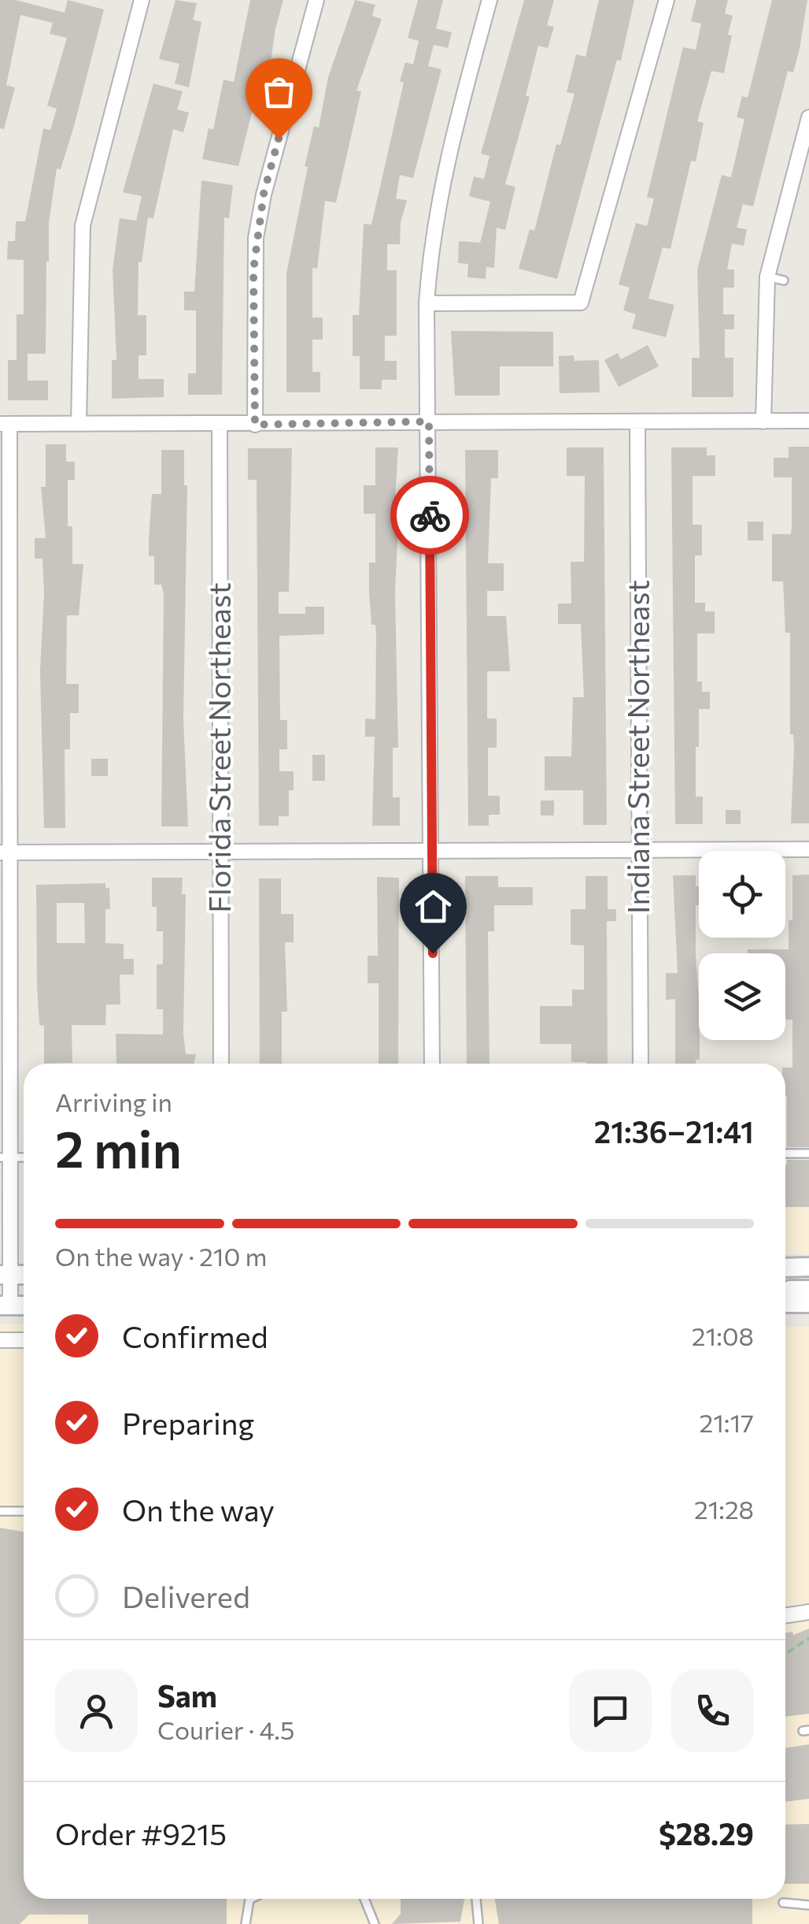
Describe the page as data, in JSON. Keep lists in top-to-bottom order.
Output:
{
  "streets": {
    "street": ["Indiana Street Northeast", "Florida Street Northeast"]
  },
  "page": {
    "heading": ["2 min", "Arriving in", "21:36–21:41"],
    "panel": [
      "Sam",
      "Courier · 4.5",
      "Order #9215",
      "$28.29"
    ],
    "bar": "On the way · 210 m",
    "list": [
      ["Confirmed", "21:08"],
      ["Preparing", "21:17"],
      ["On the way", "21:28"],
      "Delivered"
    ]
  }
}
